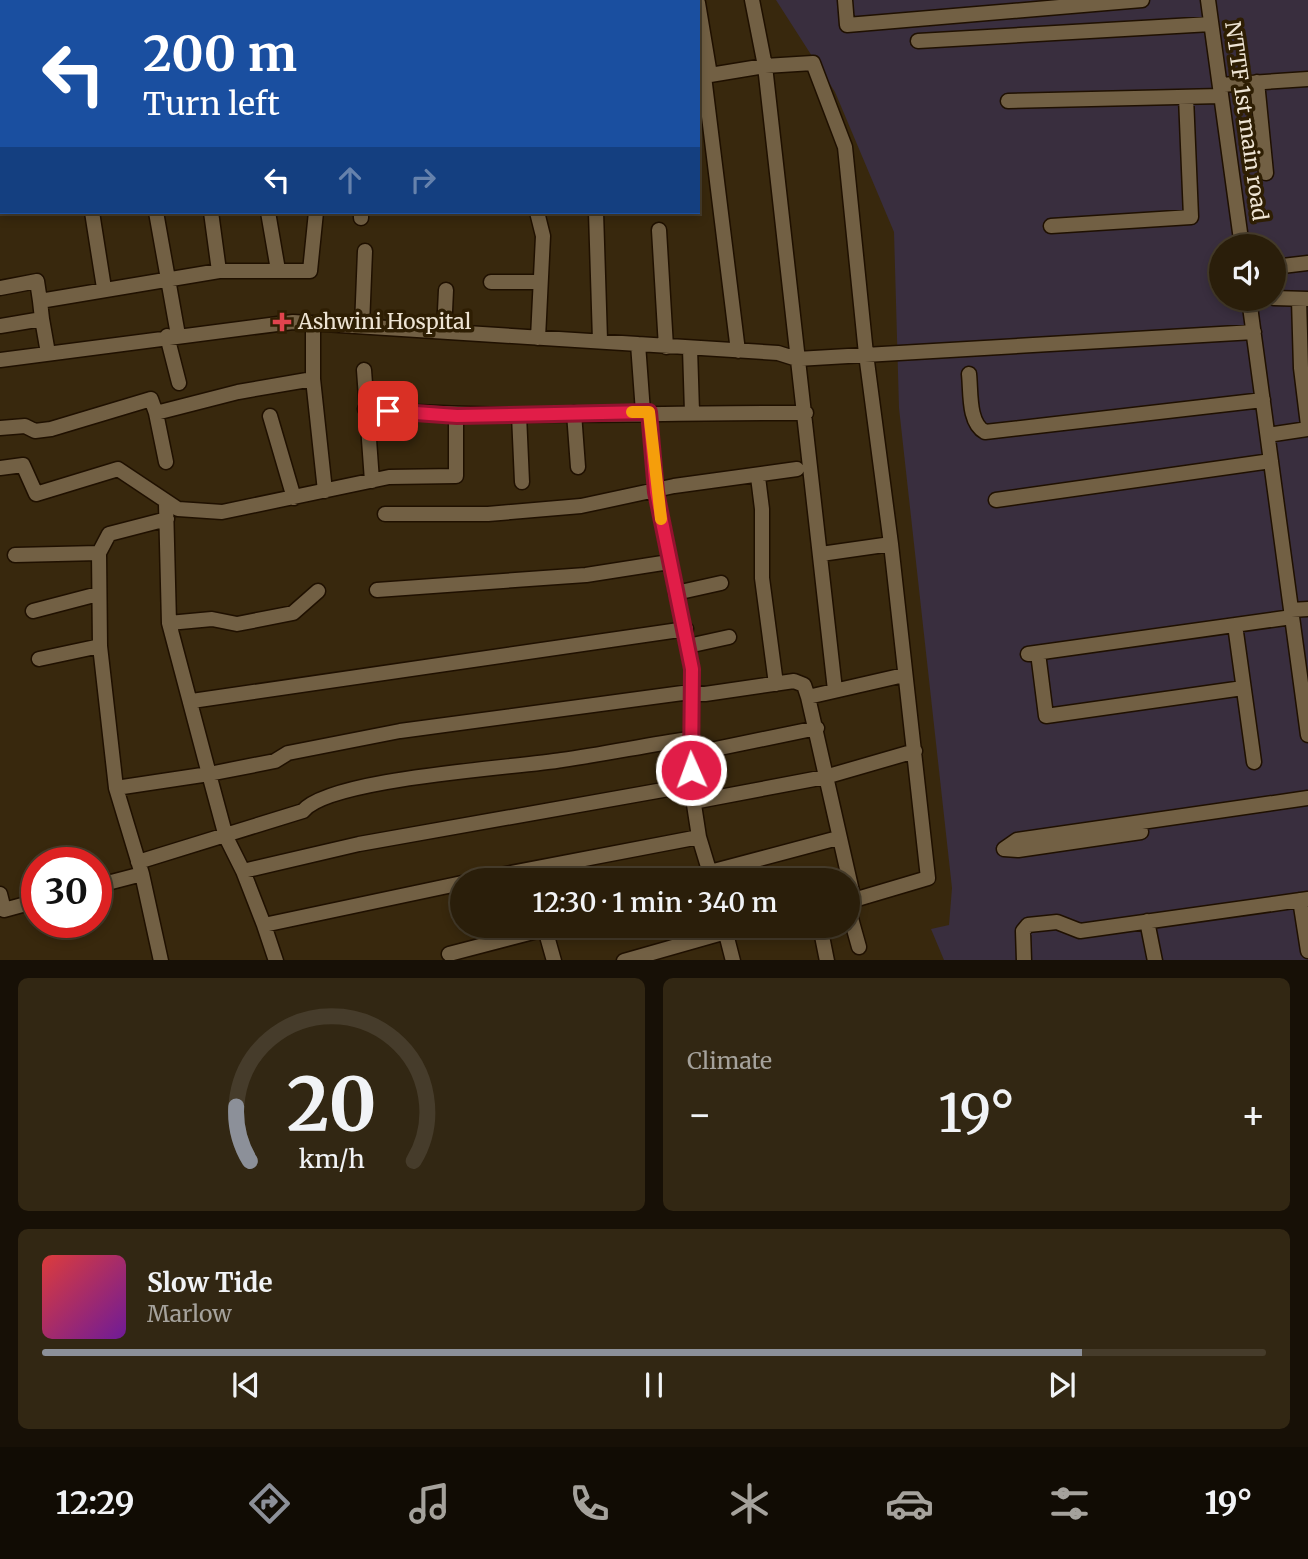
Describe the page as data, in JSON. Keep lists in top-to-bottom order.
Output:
{
  "streets": {
    "street": ["NTTF 1st main road"]
  },
  "places": {
    "health": ["Ashwini Hospital"]
  },
  "page": {
    "turn": ["200 m", "Turn left"],
    "limit": "30",
    "trip": "12:30 · 1 min · 340 m",
    "tile": "Climate",
    "heat": ["−", "19°", "+"],
    "song": ["Slow Tide", "Marlow"],
    "tabs": ["12:29", "19°"],
    "gauge": ["20", "km/h"]
  }
}
